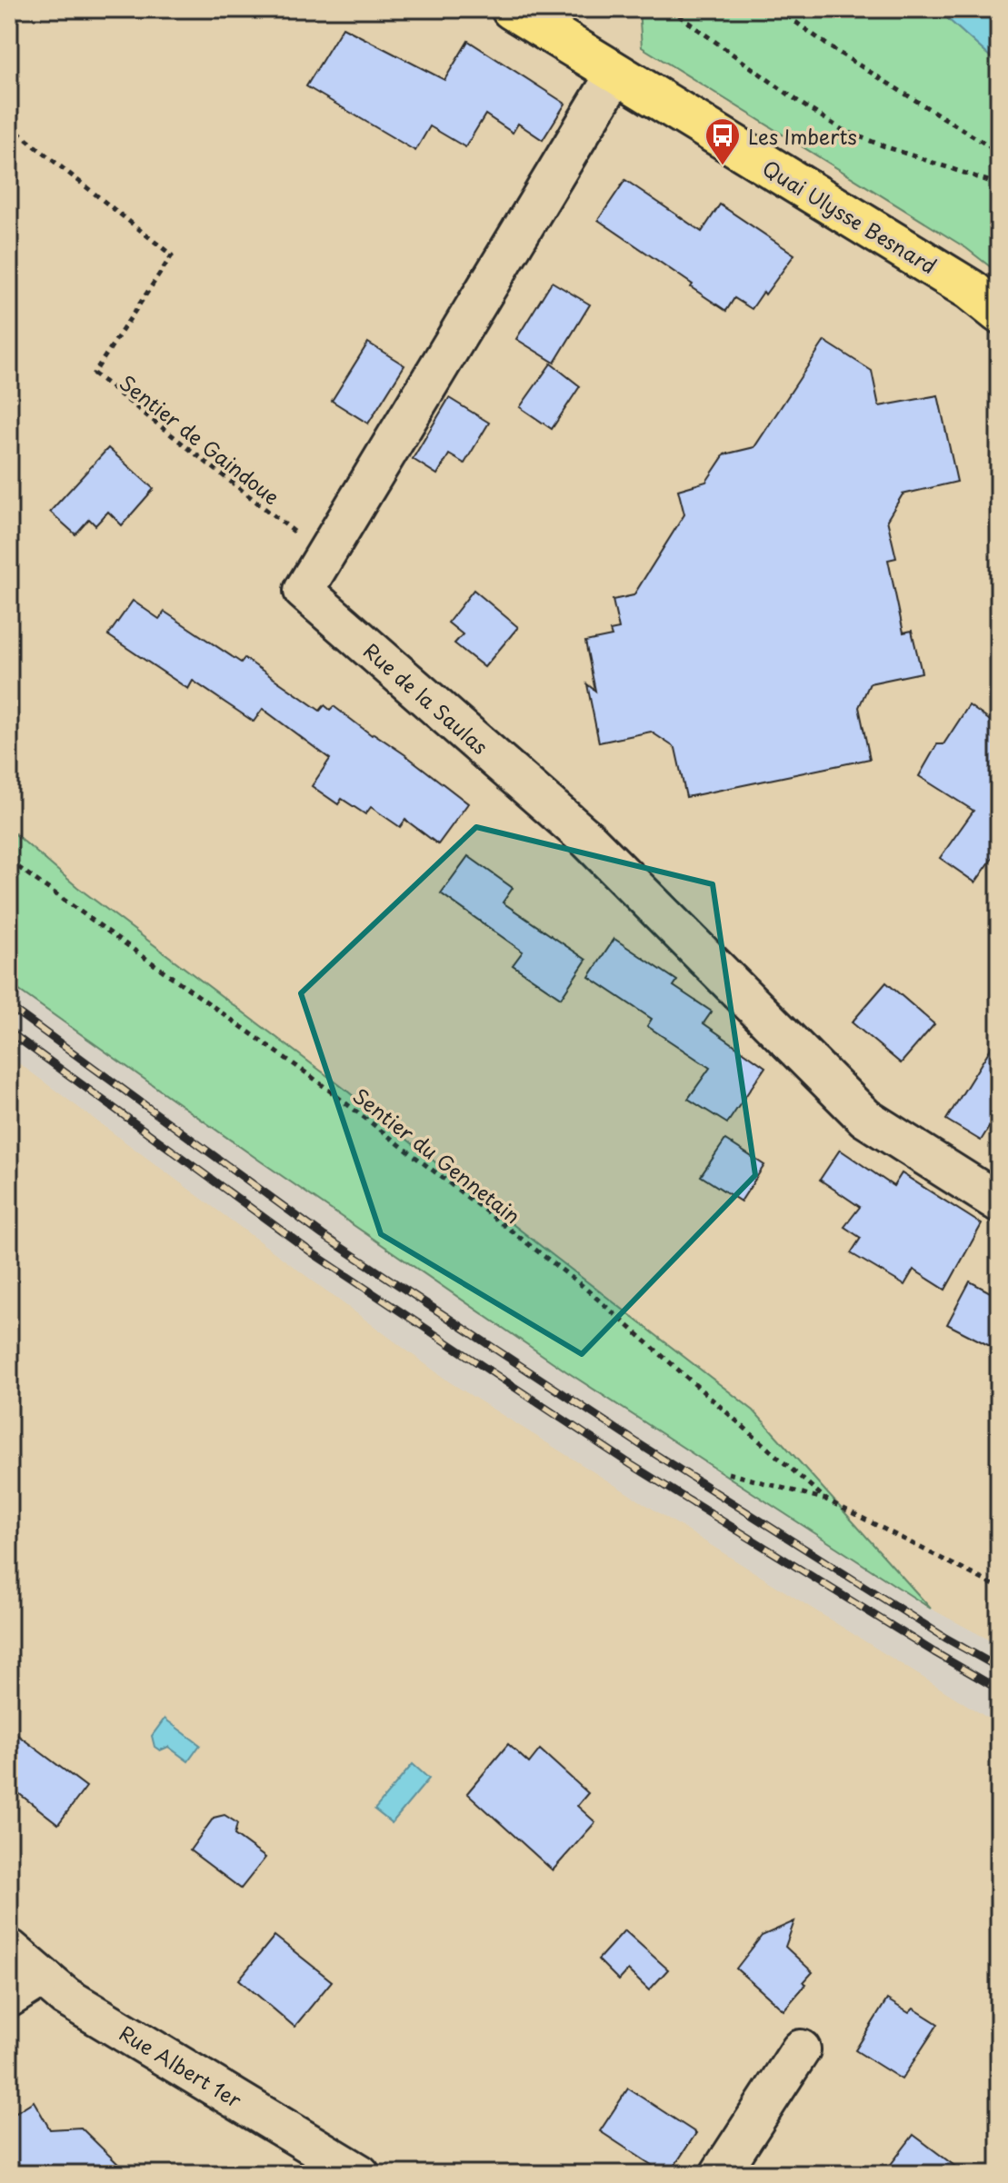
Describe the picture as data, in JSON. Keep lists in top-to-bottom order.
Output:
{
  "streets": {
    "main road": ["Quai Ulysse Besnard"],
    "street": ["Rue de la Saulas", "Rue Albert 1er"],
    "path": ["Sentier de Gaindoue", "Sentier du Gennetain"]
  },
  "crossings": [
    ["Quai Ulysse Besnard", "Rue de la Saulas"],
    ["Sentier de Gaindoue", "Rue de la Saulas"]
  ],
  "places": {
    "bus stop": ["Les Imberts"]
  }
}
